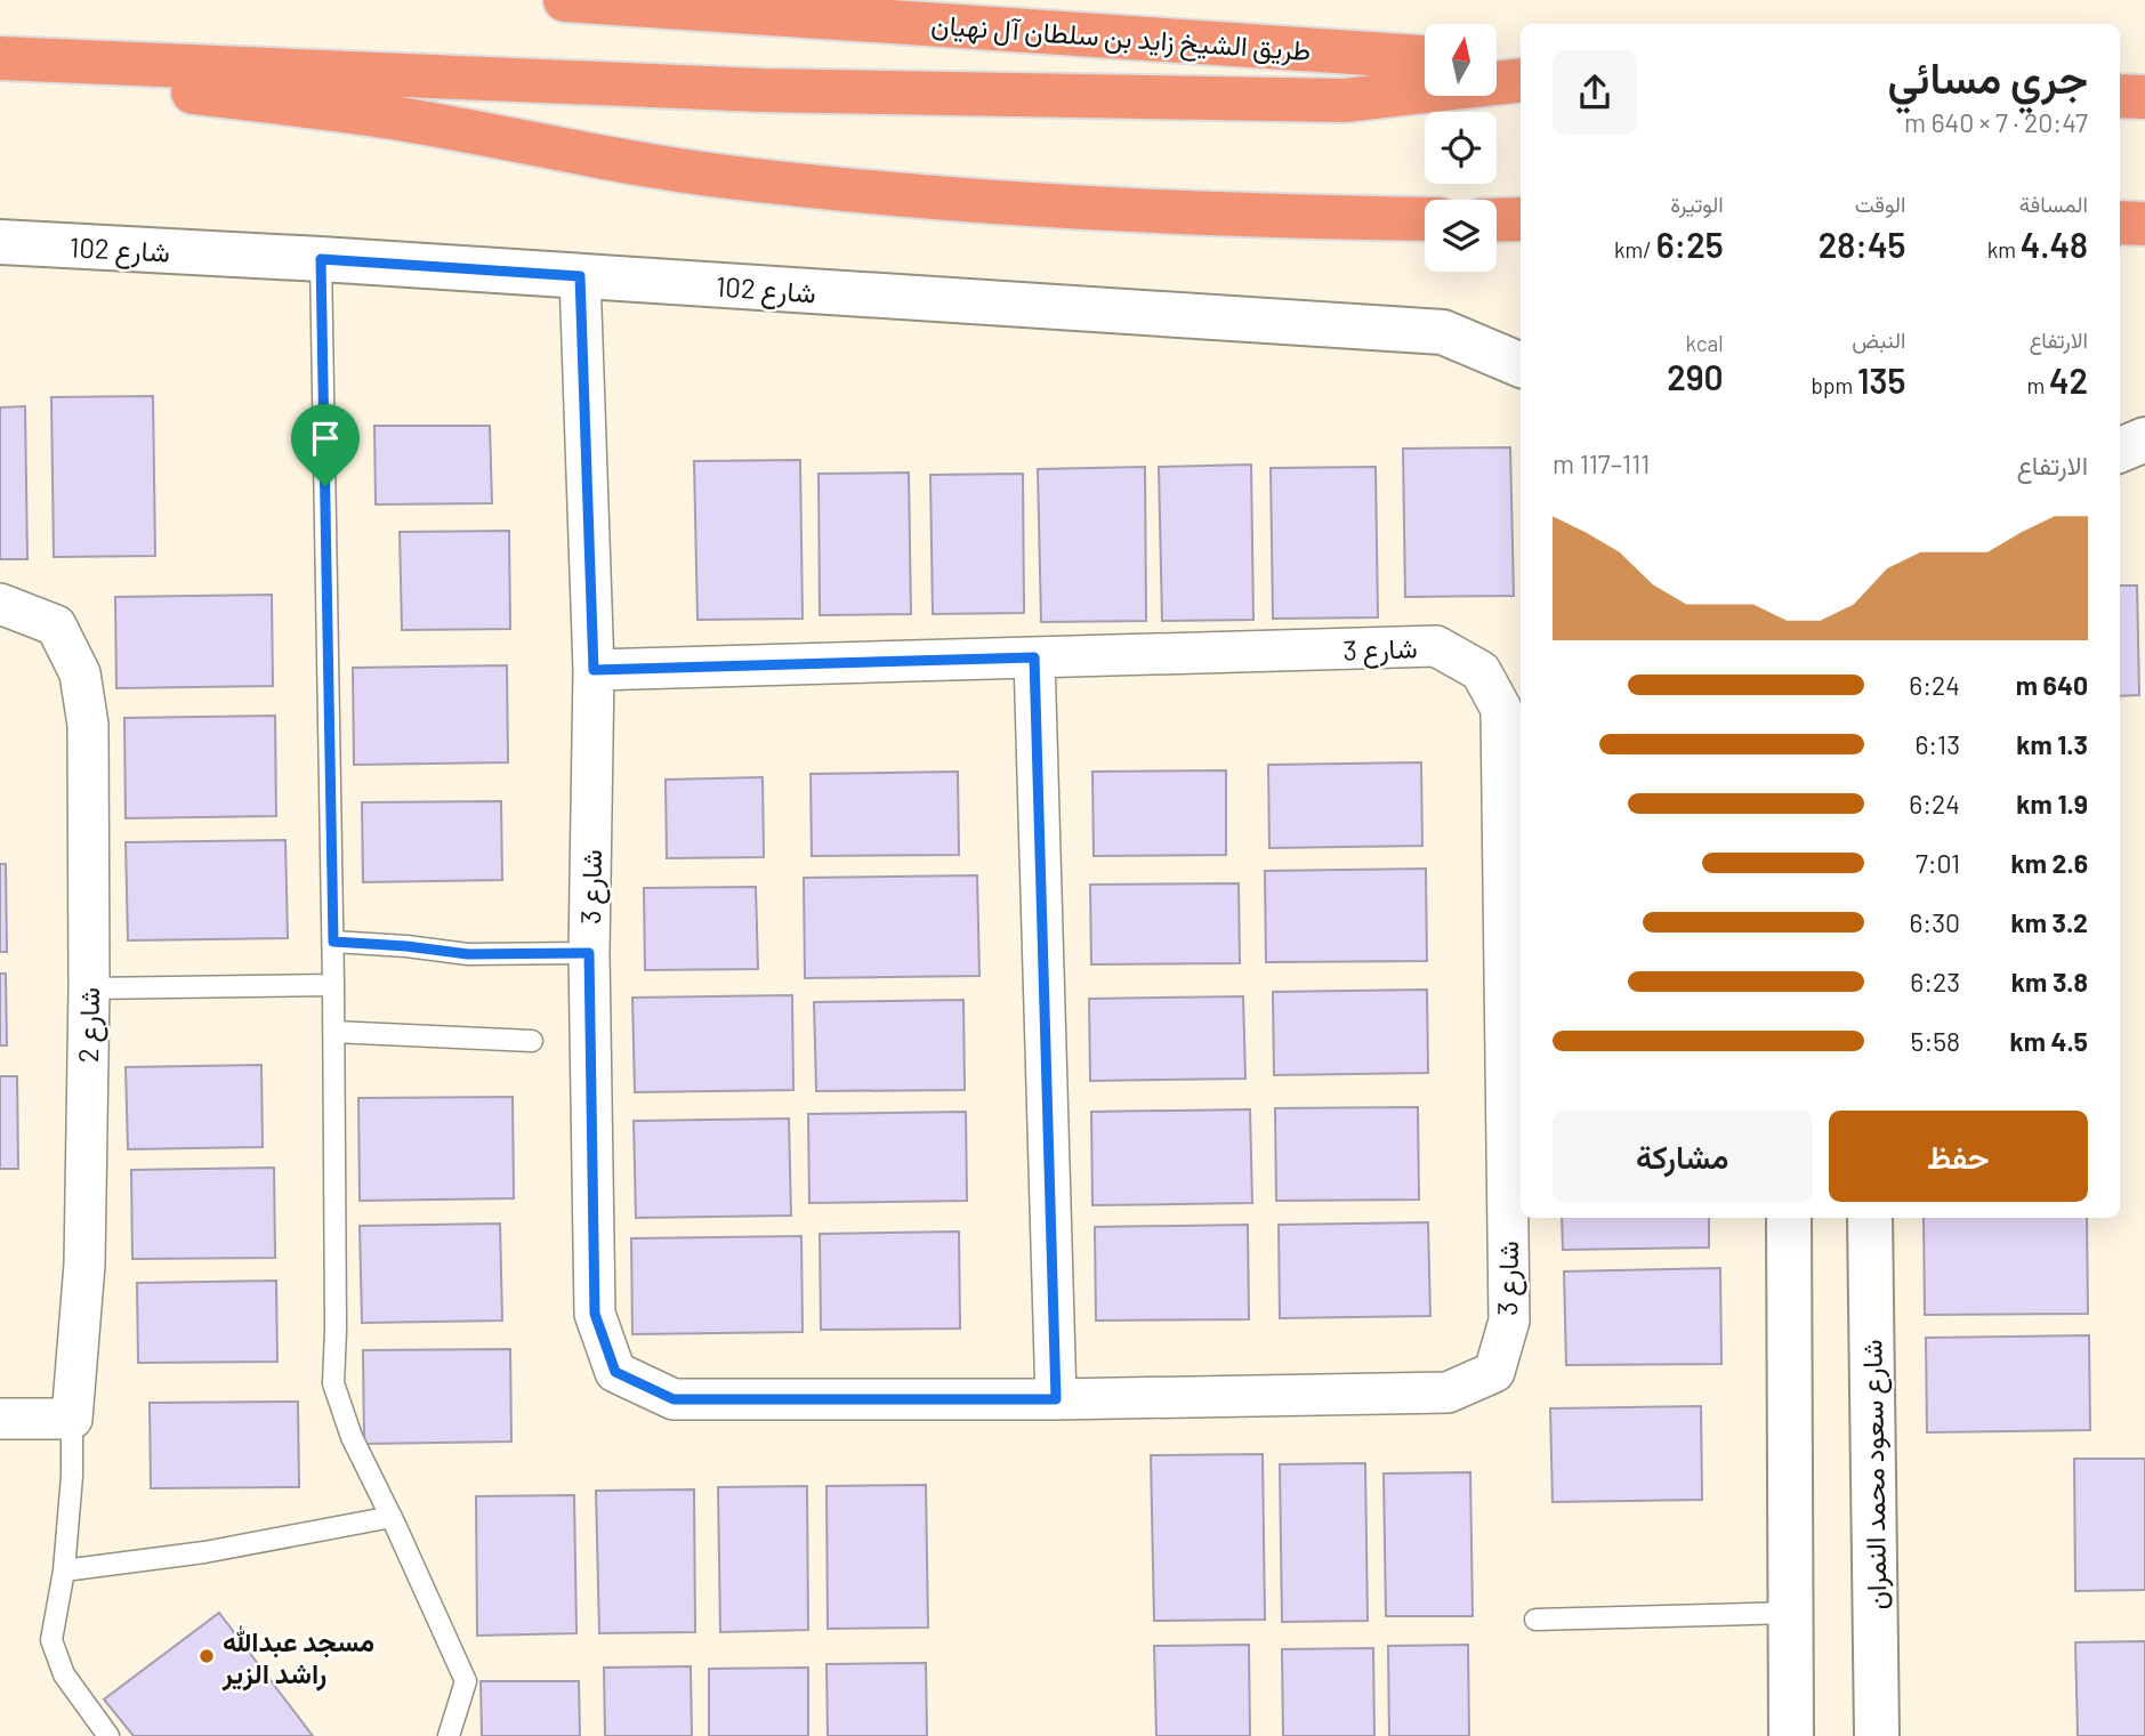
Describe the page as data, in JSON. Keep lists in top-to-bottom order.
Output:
{
  "streets": {
    "highway": ["طريق الشيخ زايد بن سلطان آل نهيان"],
    "street": [
      "شارع 102",
      "شارع 3",
      "شارع 2",
      "شارع سعود محمد النمران"
    ]
  },
  "crossings": [
    ["شارع 102", "شارع 3"]
  ],
  "places": ["مسجد عبدالله راشد الزير"],
  "north": "top",
  "page": {
    "heading": ["جري مسائي", "20:47 · 7 × 640 m"],
    "stats": [
      ["المسافة", "4.48 km"],
      ["الوقت", "28:45"],
      ["الوتيرة", "6:25 /km"],
      ["الارتفاع", "42 m"],
      ["النبض", "135 bpm"],
      ["kcal", "290"]
    ],
    "chart": ["الارتفاع", "111–117 m"],
    "list": [
      {
        "name": "640 m",
        "note": "6:24"
      },
      {
        "name": "1.3 km",
        "note": "6:13"
      },
      {
        "name": "1.9 km",
        "note": "6:24"
      },
      {
        "name": "2.6 km",
        "note": "7:01"
      },
      {
        "name": "3.2 km",
        "note": "6:30"
      },
      {
        "name": "3.8 km",
        "note": "6:23"
      },
      {
        "name": "4.5 km",
        "note": "5:58"
      }
    ],
    "buttons": ["حفظ", "مشاركة"]
  }
}
